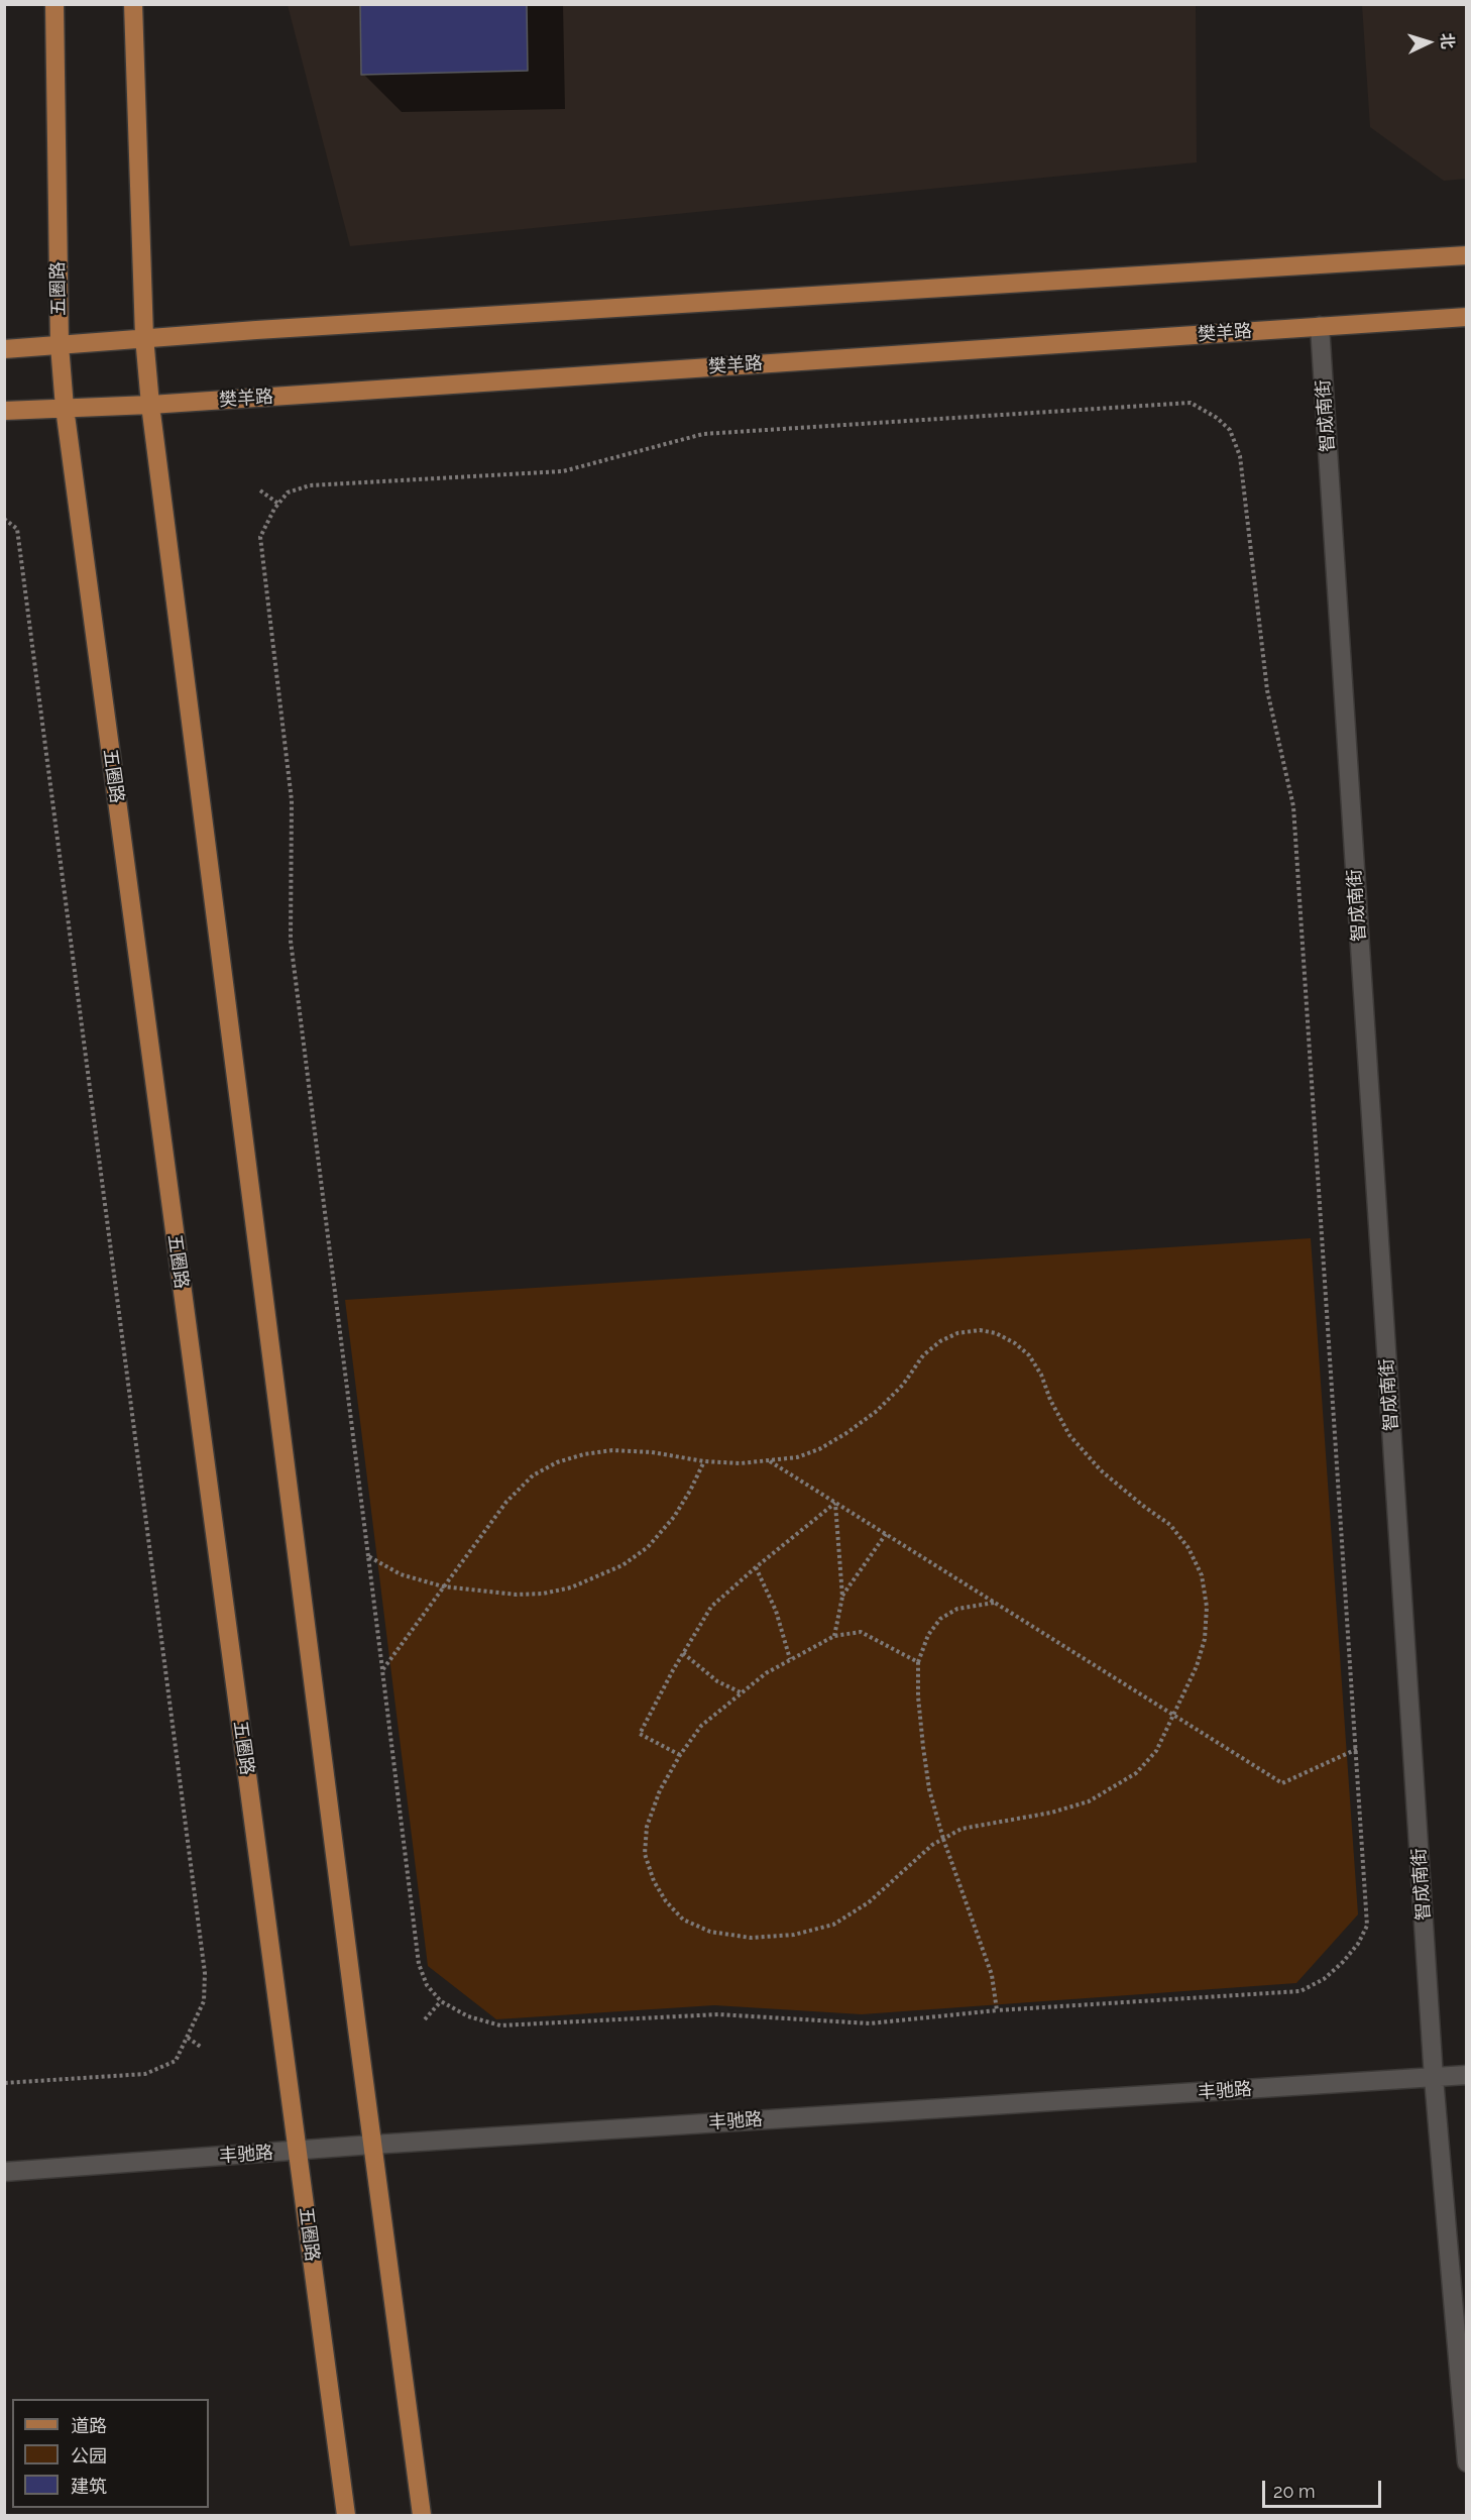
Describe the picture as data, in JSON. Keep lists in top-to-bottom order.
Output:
{
  "streets": {
    "main road": ["五圈路", "樊羊路"],
    "street": ["智成南街", "丰驰路"]
  },
  "crossings": [
    ["五圈路", "樊羊路"],
    ["五圈路", "丰驰路"],
    ["樊羊路", "智成南街"],
    ["智成南街", "丰驰路"]
  ],
  "legend": ["道路", "公园", "建筑"],
  "scale_bar": "20 m",
  "north": "right"
}
